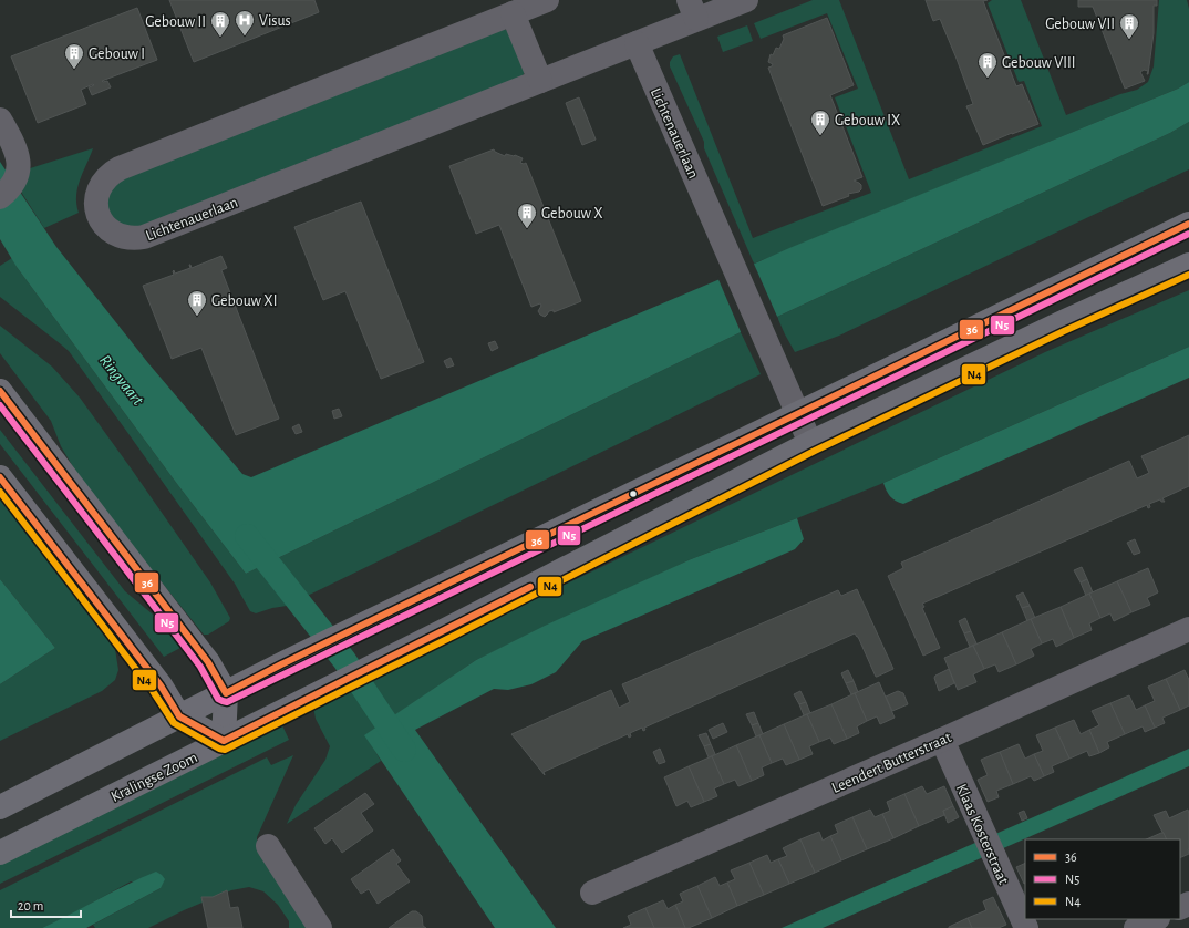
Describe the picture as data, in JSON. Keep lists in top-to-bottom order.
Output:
{
  "streets": {
    "main road": ["Kralingse Zoom"],
    "street": ["Lichtenauerlaan", "Leendert Butterstraat", "Klaas Kosterstraat"]
  },
  "crossings": [
    ["Lichtenauerlaan", "Kralingse Zoom"],
    ["Leendert Butterstraat", "Klaas Kosterstraat"]
  ],
  "water": ["Ringvaart"],
  "places": {
    "hospital": ["Visus"],
    "building": [
      "Gebouw II",
      "Gebouw VII",
      "Gebouw I",
      "Gebouw VIII",
      "Gebouw IX",
      "Gebouw X",
      "Gebouw XI"
    ]
  },
  "lines": ["transit line 36", "transit line N5", "transit line N4"],
  "legend": ["36", "N5", "N4"],
  "scale_bar": "20 m"
}
